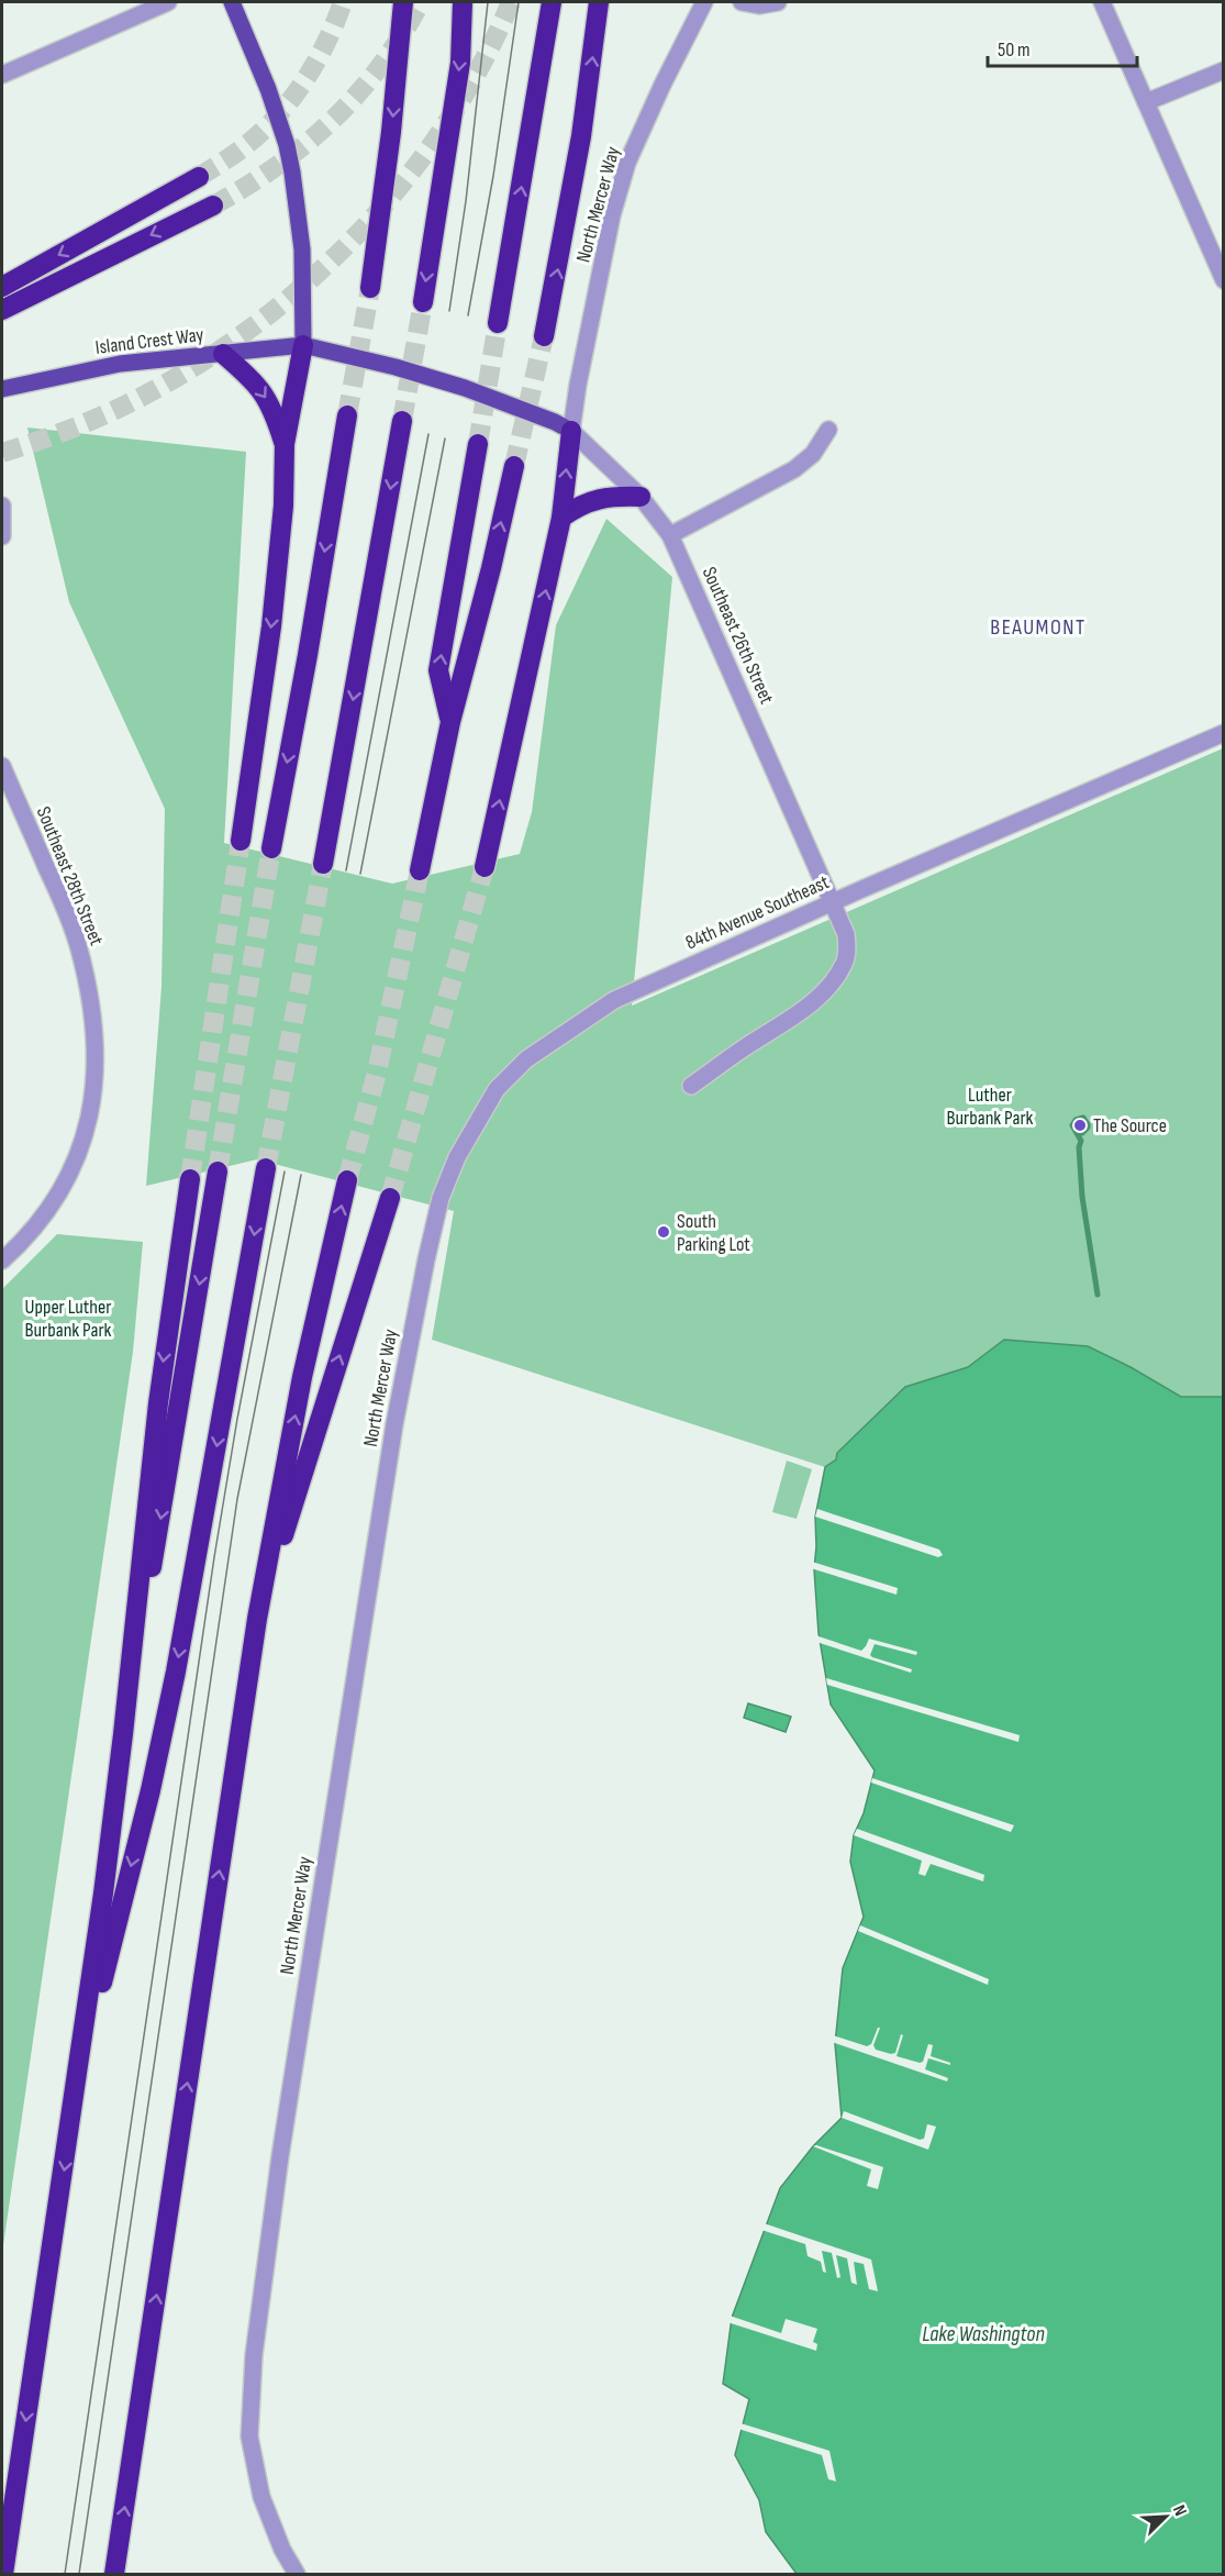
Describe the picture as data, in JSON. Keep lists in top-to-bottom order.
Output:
{
  "streets": {
    "main road": ["Island Crest Way", "Southeast 26th Street"],
    "street": ["North Mercer Way", "Southeast 28th Street", "84th Avenue Southeast"]
  },
  "crossings": [
    ["North Mercer Way", "Southeast 26th Street"],
    ["North Mercer Way", "84th Avenue Southeast"],
    ["Island Crest Way", "Southeast 26th Street"],
    ["Southeast 26th Street", "84th Avenue Southeast"]
  ],
  "districts": ["BEAUMONT"],
  "water": ["Lake Washington"],
  "parks": ["Luther Burbank Park", "Upper Luther Burbank Park"],
  "places": ["The Source", "South Parking Lot"],
  "scale_bar": "50 m",
  "north": "top right"
}
